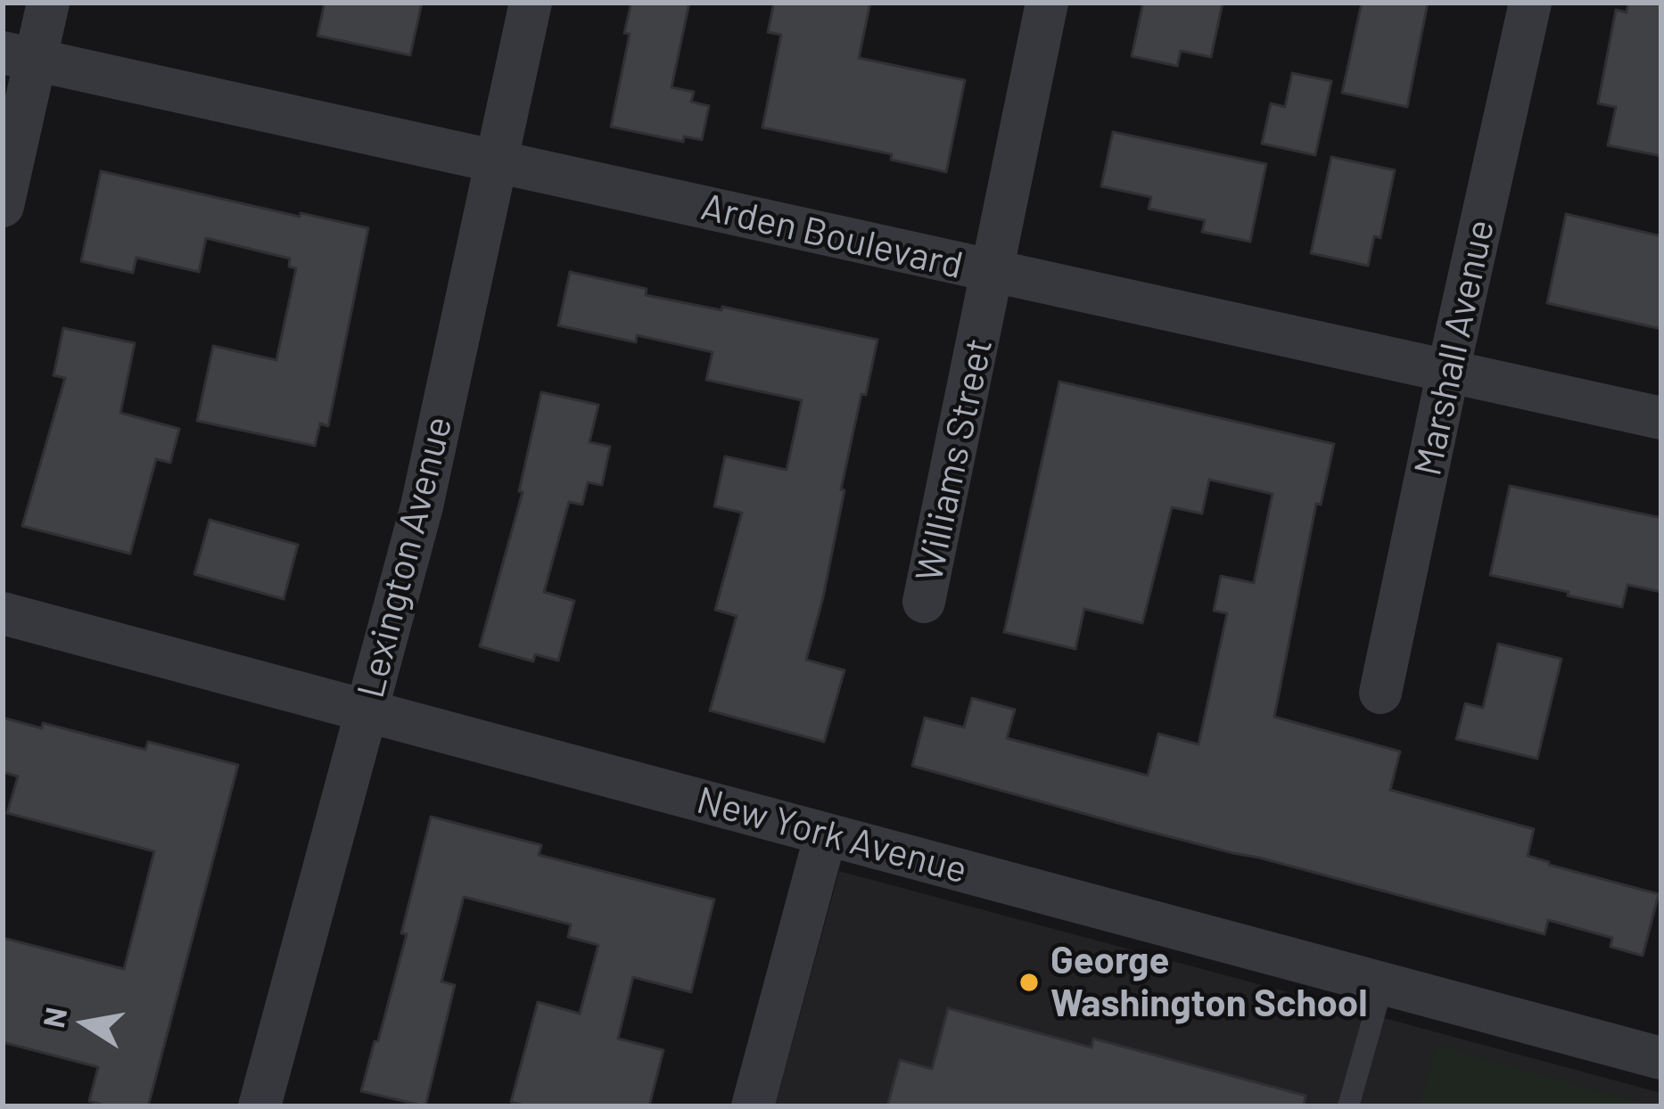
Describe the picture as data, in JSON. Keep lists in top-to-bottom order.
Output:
{
  "streets": {
    "street": [
      "Arden Boulevard",
      "Marshall Avenue",
      "Williams Street",
      "Lexington Avenue",
      "New York Avenue"
    ]
  },
  "crossings": [
    ["Arden Boulevard", "Marshall Avenue"],
    ["Arden Boulevard", "Williams Street"],
    ["Arden Boulevard", "Lexington Avenue"],
    ["Lexington Avenue", "New York Avenue"]
  ],
  "places": ["George Washington School"],
  "north": "left"
}
